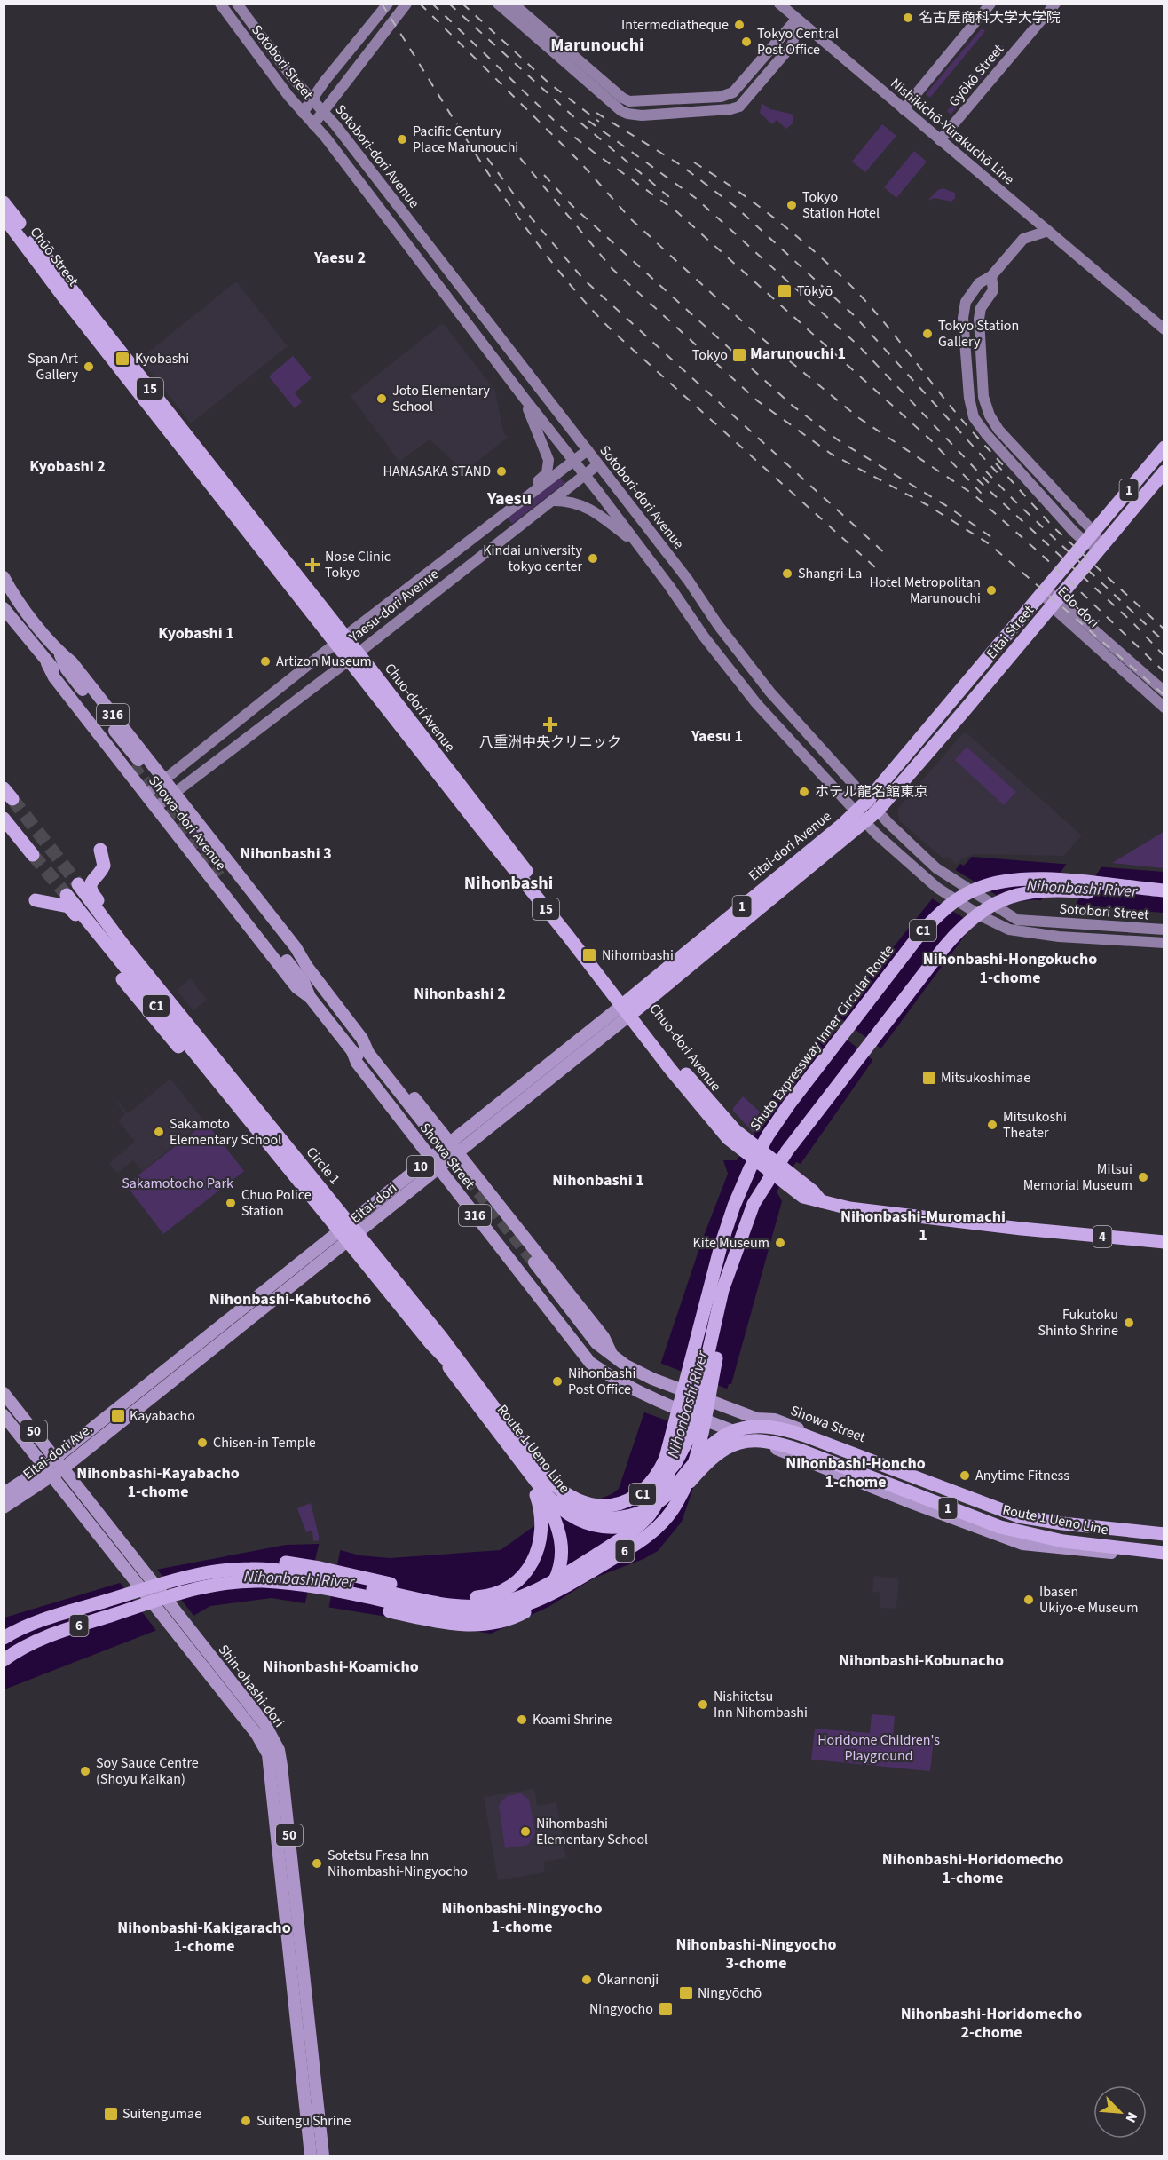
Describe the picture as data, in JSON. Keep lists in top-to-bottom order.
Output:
{
  "streets": {
    "highway": [
      "Chūō Street",
      "15",
      "1",
      "Eitai Street",
      "Chuo-dori Avenue",
      "Eitai-dori Avenue",
      "C1",
      "Shuto Expressway Inner Circular Route",
      "Circle 1",
      "4",
      "Route 1 Ueno Line",
      "6"
    ],
    "main road": [
      "Sotobori Street",
      "Gyōkō Street",
      "Nishikichō-Yūrakuchō Line",
      "Sotobori-dori Avenue",
      "Yaesu-dori Avenue",
      "Edo-dori",
      "316",
      "Showa-dori Avenue",
      "Showa Street",
      "10",
      "Eitai-dori",
      "50",
      "Eitai-dori Ave.",
      "Shin-ohashi-dori"
    ]
  },
  "crossings": [
    ["Sotobori Street", "Sotobori-dori Avenue"],
    ["Gyōkō Street", "Nishikichō-Yūrakuchō Line"],
    ["Sotobori-dori Avenue", "Yaesu-dori Avenue"],
    ["Sotobori-dori Avenue", "Eitai Street"],
    ["Sotobori-dori Avenue", "Eitai-dori Avenue"],
    ["Chūō Street", "Yaesu-dori Avenue"],
    ["Chūō Street", "Chuo-dori Avenue"],
    ["Yaesu-dori Avenue", "Chuo-dori Avenue"],
    ["Yaesu-dori Avenue", "Showa-dori Avenue"],
    ["Edo-dori", "Eitai Street"],
    ["Edo-dori", "Eitai-dori Avenue"],
    ["Eitai Street", "Eitai-dori Avenue"],
    ["Chuo-dori Avenue", "Eitai-dori Avenue"],
    ["Chuo-dori Avenue", "10"],
    ["Chuo-dori Avenue", "Eitai-dori"],
    ["316", "Showa Street"],
    ["Showa-dori Avenue", "Showa Street"],
    ["Eitai-dori Avenue", "10"],
    ["Eitai-dori Avenue", "Eitai-dori"],
    ["C1", "Circle 1"],
    ["C1", "Route 1 Ueno Line"],
    ["C1", "6"],
    ["Shuto Expressway Inner Circular Route", "Route 1 Ueno Line"],
    ["Shuto Expressway Inner Circular Route", "6"],
    ["Showa Street", "10"],
    ["Showa Street", "Eitai-dori"],
    ["Showa Street", "Eitai-dori Ave."],
    ["Circle 1", "Route 1 Ueno Line"],
    ["10", "Eitai-dori"],
    ["10", "Eitai-dori Ave."],
    ["Eitai-dori", "50"],
    ["Eitai-dori", "Eitai-dori Ave."],
    ["50", "Eitai-dori Ave."],
    ["50", "Shin-ohashi-dori"],
    ["Eitai-dori Ave.", "Shin-ohashi-dori"]
  ],
  "districts": [
    "Marunouchi",
    "Yaesu 2",
    "Marunouchi 1",
    "Kyobashi 2",
    "Yaesu",
    "Kyobashi 1",
    "Yaesu 1",
    "Nihonbashi 3",
    "Nihonbashi",
    "Nihonbashi-Hongokucho 1-chome",
    "Nihonbashi 2",
    "Nihonbashi 1",
    "Nihonbashi-Muromachi 1",
    "Nihonbashi-Kabutochō",
    "Nihonbashi-Honcho 1-chome",
    "Nihonbashi-Kayabacho 1-chome",
    "Nihonbashi-Kobunacho",
    "Nihonbashi-Koamicho",
    "Nihonbashi-Horidomecho 1-chome",
    "Nihonbashi-Ningyocho 1-chome",
    "Nihonbashi-Kakigaracho 1-chome",
    "Nihonbashi-Ningyocho 3-chome",
    "Nihonbashi-Horidomecho 2-chome"
  ],
  "water": ["Nihonbashi River"],
  "parks": ["Sakamotocho Park", "Horidome Children's Playground"],
  "places": {
    "other": [
      "名古屋商科大学大学院",
      "Intermediatheque",
      "Tokyo Central Post Office",
      "Pacific Century Place Marunouchi",
      "Tokyo Station Hotel",
      "Tokyo Station Gallery",
      "Span Art Gallery",
      "Joto Elementary School",
      "HANASAKA STAND",
      "Kindai university tokyo center",
      "Shangri-La",
      "Hotel Metropolitan Marunouchi",
      "Artizon Museum",
      "ホテル龍名館東京",
      "Mitsukoshi Theater",
      "Sakamoto Elementary School",
      "Mitsui Memorial Museum",
      "Chuo Police Station",
      "Kite Museum",
      "Fukutoku Shinto Shrine",
      "Nihonbashi Post Office",
      "Chisen-in Temple",
      "Anytime Fitness",
      "Ibasen Ukiyo-e Museum",
      "Nishitetsu Inn Nihombashi",
      "Koami Shrine",
      "Soy Sauce Centre (Shoyu Kaikan)",
      "Nihombashi Elementary School",
      "Sotetsu Fresa Inn Nihombashi-Ningyocho",
      "Ōkannonji",
      "Suitengu Shrine"
    ],
    "transit": [
      "Tōkyō",
      "Tokyo",
      "Kyobashi",
      "Nihombashi",
      "Mitsukoshimae",
      "Kayabacho",
      "Ningyōchō",
      "Ningyocho",
      "Suitengumae"
    ],
    "health": ["Nose Clinic Tokyo", "八重洲中央クリニック"]
  },
  "north": "bottom right"
}
